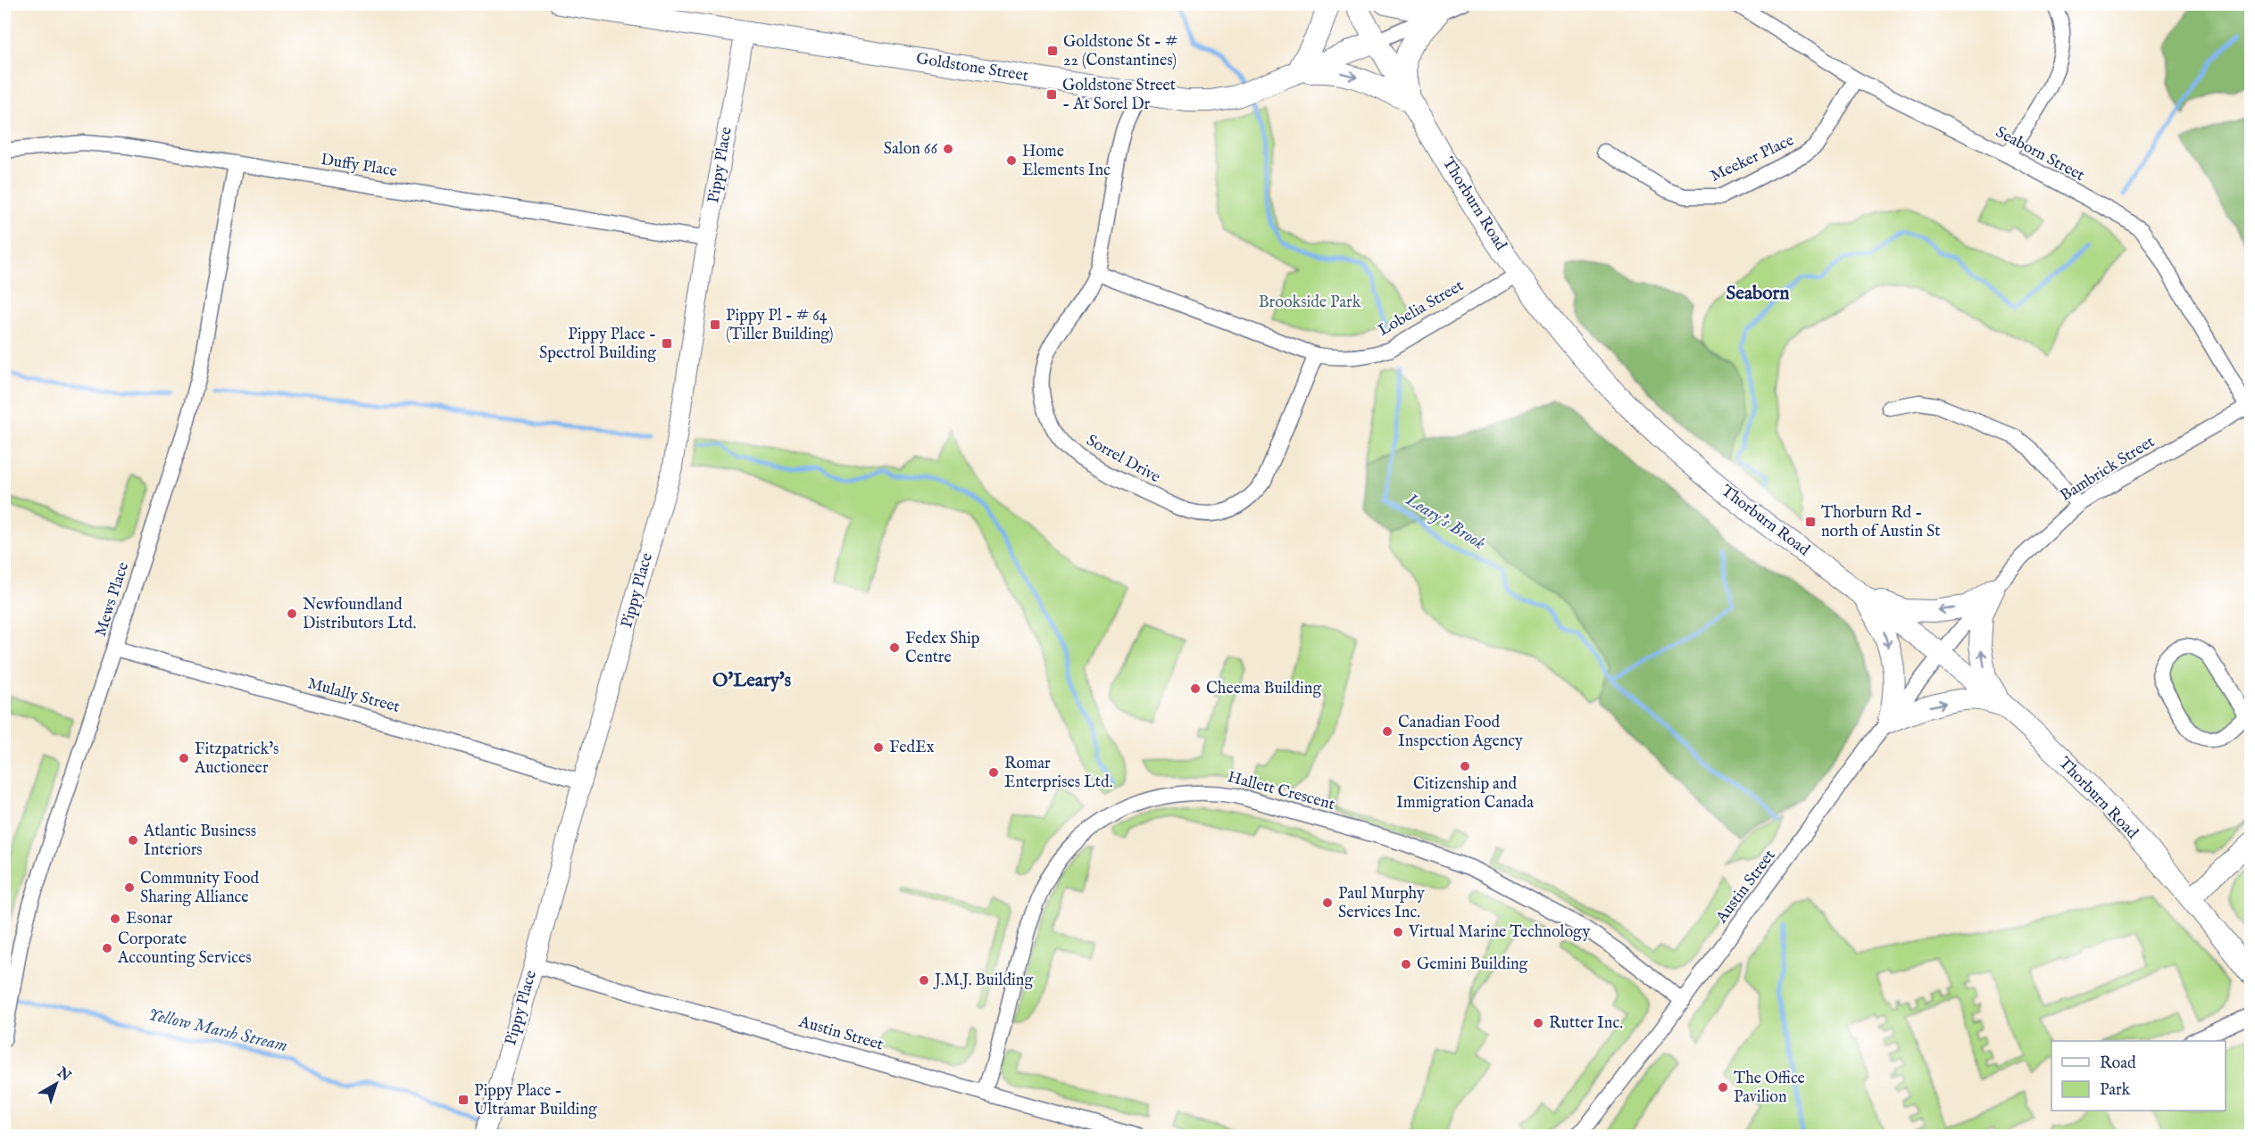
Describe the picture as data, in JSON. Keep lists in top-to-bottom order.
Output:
{
  "streets": {
    "main road": ["Goldstone Street", "Thorburn Road"],
    "street": [
      "Seaborn Street",
      "Meeker Place",
      "Pippy Place",
      "Duffy Place",
      "Lobelia Street",
      "Sorrel Drive",
      "Bambrick Street",
      "Mews Place",
      "Mulally Street",
      "Hallett Crescent",
      "Austin Street"
    ]
  },
  "crossings": [
    ["Goldstone Street", "Pippy Place"],
    ["Goldstone Street", "Thorburn Road"],
    ["Goldstone Street", "Sorrel Drive"],
    ["Seaborn Street", "Meeker Place"],
    ["Seaborn Street", "Bambrick Street"],
    ["Pippy Place", "Duffy Place"],
    ["Pippy Place", "Mulally Street"],
    ["Pippy Place", "Austin Street"],
    ["Duffy Place", "Mews Place"],
    ["Thorburn Road", "Lobelia Street"],
    ["Thorburn Road", "Bambrick Street"],
    ["Thorburn Road", "Austin Street"],
    ["Lobelia Street", "Sorrel Drive"],
    ["Bambrick Street", "Austin Street"],
    ["Mews Place", "Mulally Street"],
    ["Hallett Crescent", "Austin Street"]
  ],
  "districts": ["Seaborn", "O'Leary's"],
  "water": ["Leary's Brook", "Yellow Marsh Stream"],
  "parks": ["Brookside Park"],
  "places": {
    "transit": [
      "Goldstone St - # 22 (Constantines)",
      "Goldstone Street - At Sorel Dr",
      "Pippy Pl - # 64 (Tiller Building)",
      "Pippy Place - Spectrol Building",
      "Thorburn Rd - north of Austin St",
      "Pippy Place - Ultramar Building"
    ],
    "other": [
      "Salon 66",
      "Home Elements Inc",
      "Newfoundland Distributors Ltd.",
      "Fedex Ship Centre",
      "Cheema Building",
      "Canadian Food Inspection Agency",
      "FedEx",
      "Fitzpatrick's Auctioneer",
      "Citizenship and Immigration Canada",
      "Romar Enterprises Ltd.",
      "Atlantic Business Interiors",
      "Community Food Sharing Alliance",
      "Paul Murphy Services Inc.",
      "Esonar",
      "Virtual Marine Technology",
      "Corporate Accounting Services",
      "Gemini Building",
      "J.M.J. Building",
      "Rutter Inc.",
      "The Office Pavilion"
    ]
  },
  "legend": ["Road", "Park"],
  "north": "top right"
}
